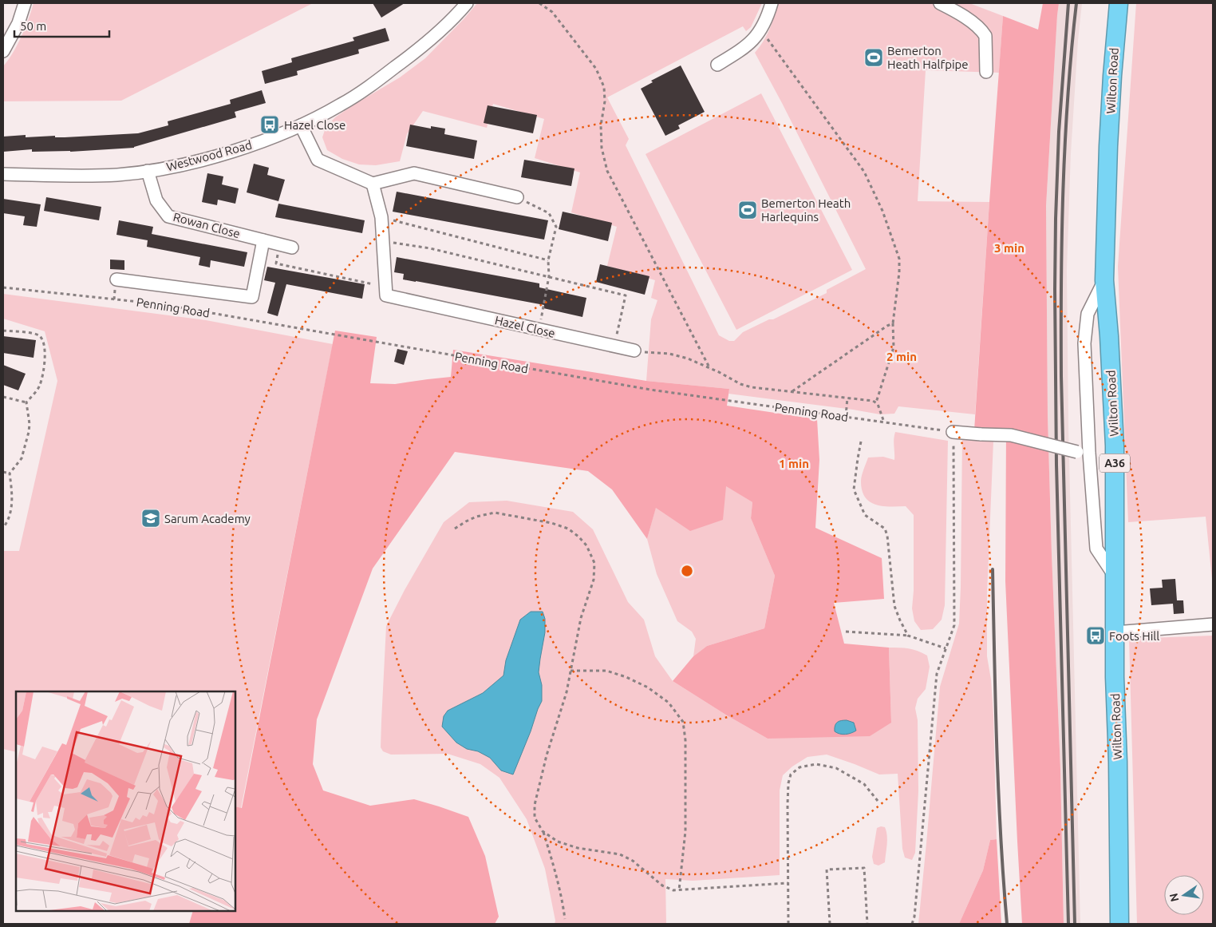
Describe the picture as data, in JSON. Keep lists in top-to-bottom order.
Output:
{
  "streets": {
    "highway": ["Wilton Road", "A36"],
    "street": ["Westwood Road", "Rowan Close", "Hazel Close"],
    "path": ["Penning Road"]
  },
  "crossings": [
    ["Westwood Road", "Rowan Close"]
  ],
  "places": {
    "sports": ["Bemerton Heath Halfpipe", "Bemerton Heath Harlequins"],
    "bus stop": ["Hazel Close", "Foots Hill"],
    "school or university": ["Sarum Academy"]
  },
  "scale_bar": "50 m",
  "north": "left",
  "rings": ["3 min", "2 min", "1 min"]
}
